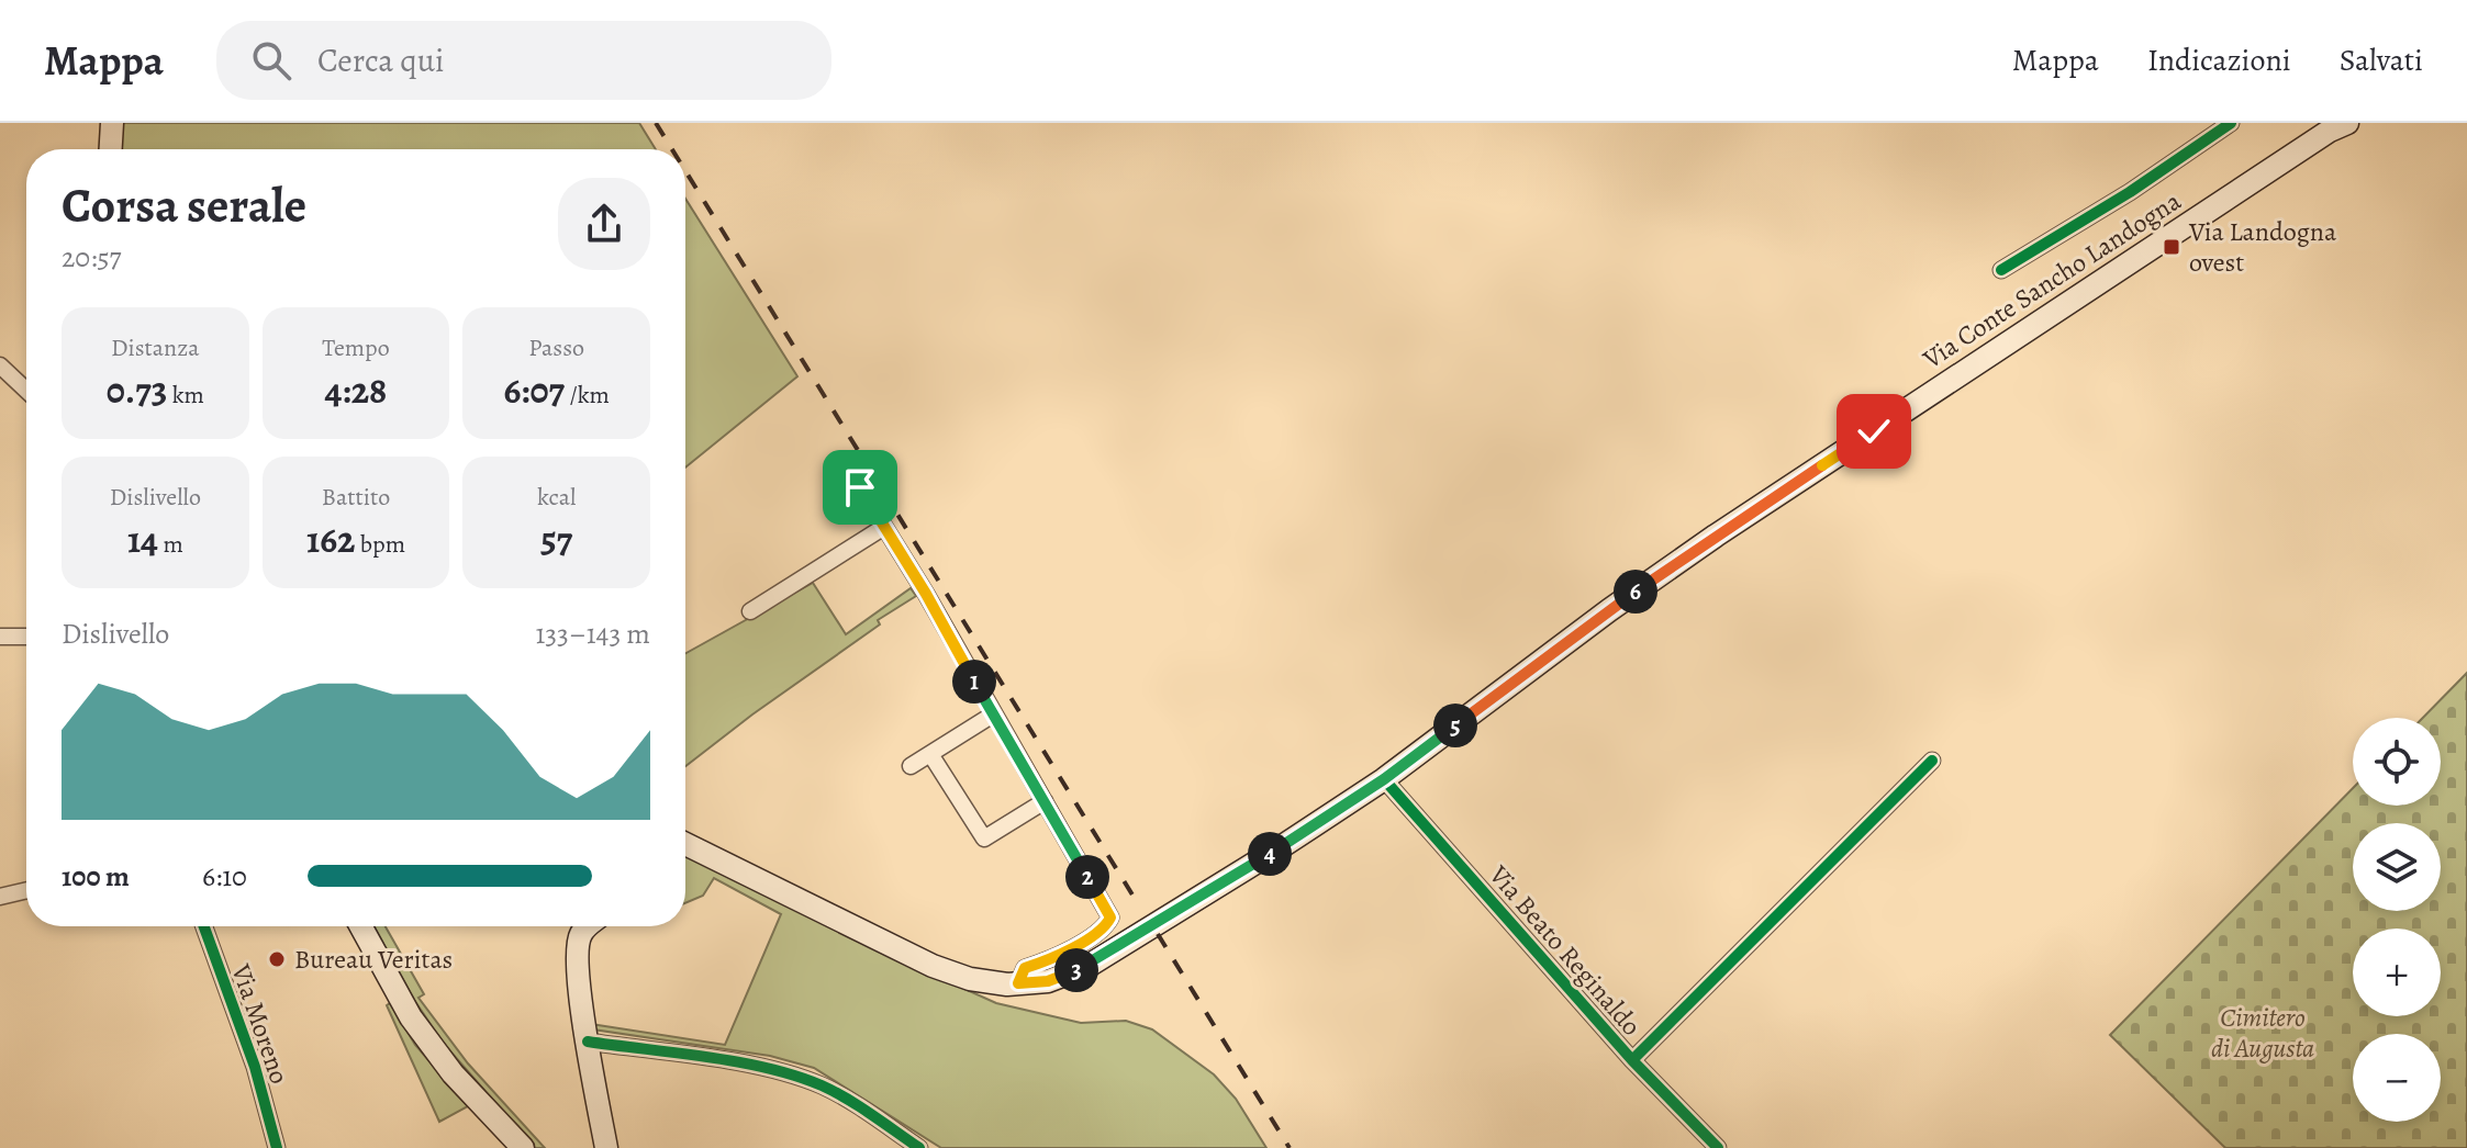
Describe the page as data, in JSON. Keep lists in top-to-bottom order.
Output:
{
  "streets": {
    "main road": ["Via Conte Sancho Landogna"],
    "street": ["Via Beato Reginaldo", "Via Moreno"]
  },
  "crossings": [
    ["Via Conte Sancho Landogna", "Via Beato Reginaldo"]
  ],
  "parks": ["Cimitero di Augusta"],
  "places": {
    "transit": ["Via Landogna ovest"],
    "other": ["Bureau Veritas"]
  },
  "page": {
    "header": "Mappa",
    "search": "Cerca qui",
    "nav": ["Mappa", "Indicazioni", "Salvati"],
    "heading": ["Corsa serale", "20:57"],
    "stats": [
      ["Distanza", "0.73 km"],
      ["Tempo", "4:28"],
      ["Passo", "6:07 /km"],
      ["Dislivello", "14 m"],
      ["Battito", "162 bpm"],
      ["kcal", "57"]
    ],
    "pins": [
      "6",
      "1",
      "5",
      "4",
      "2",
      "3"
    ],
    "chart": ["Dislivello", "133–143 m"],
    "map_buttons": ["+", "−"],
    "list": [
      {
        "name": "100 m",
        "note": "6:10"
      }
    ]
  }
}
